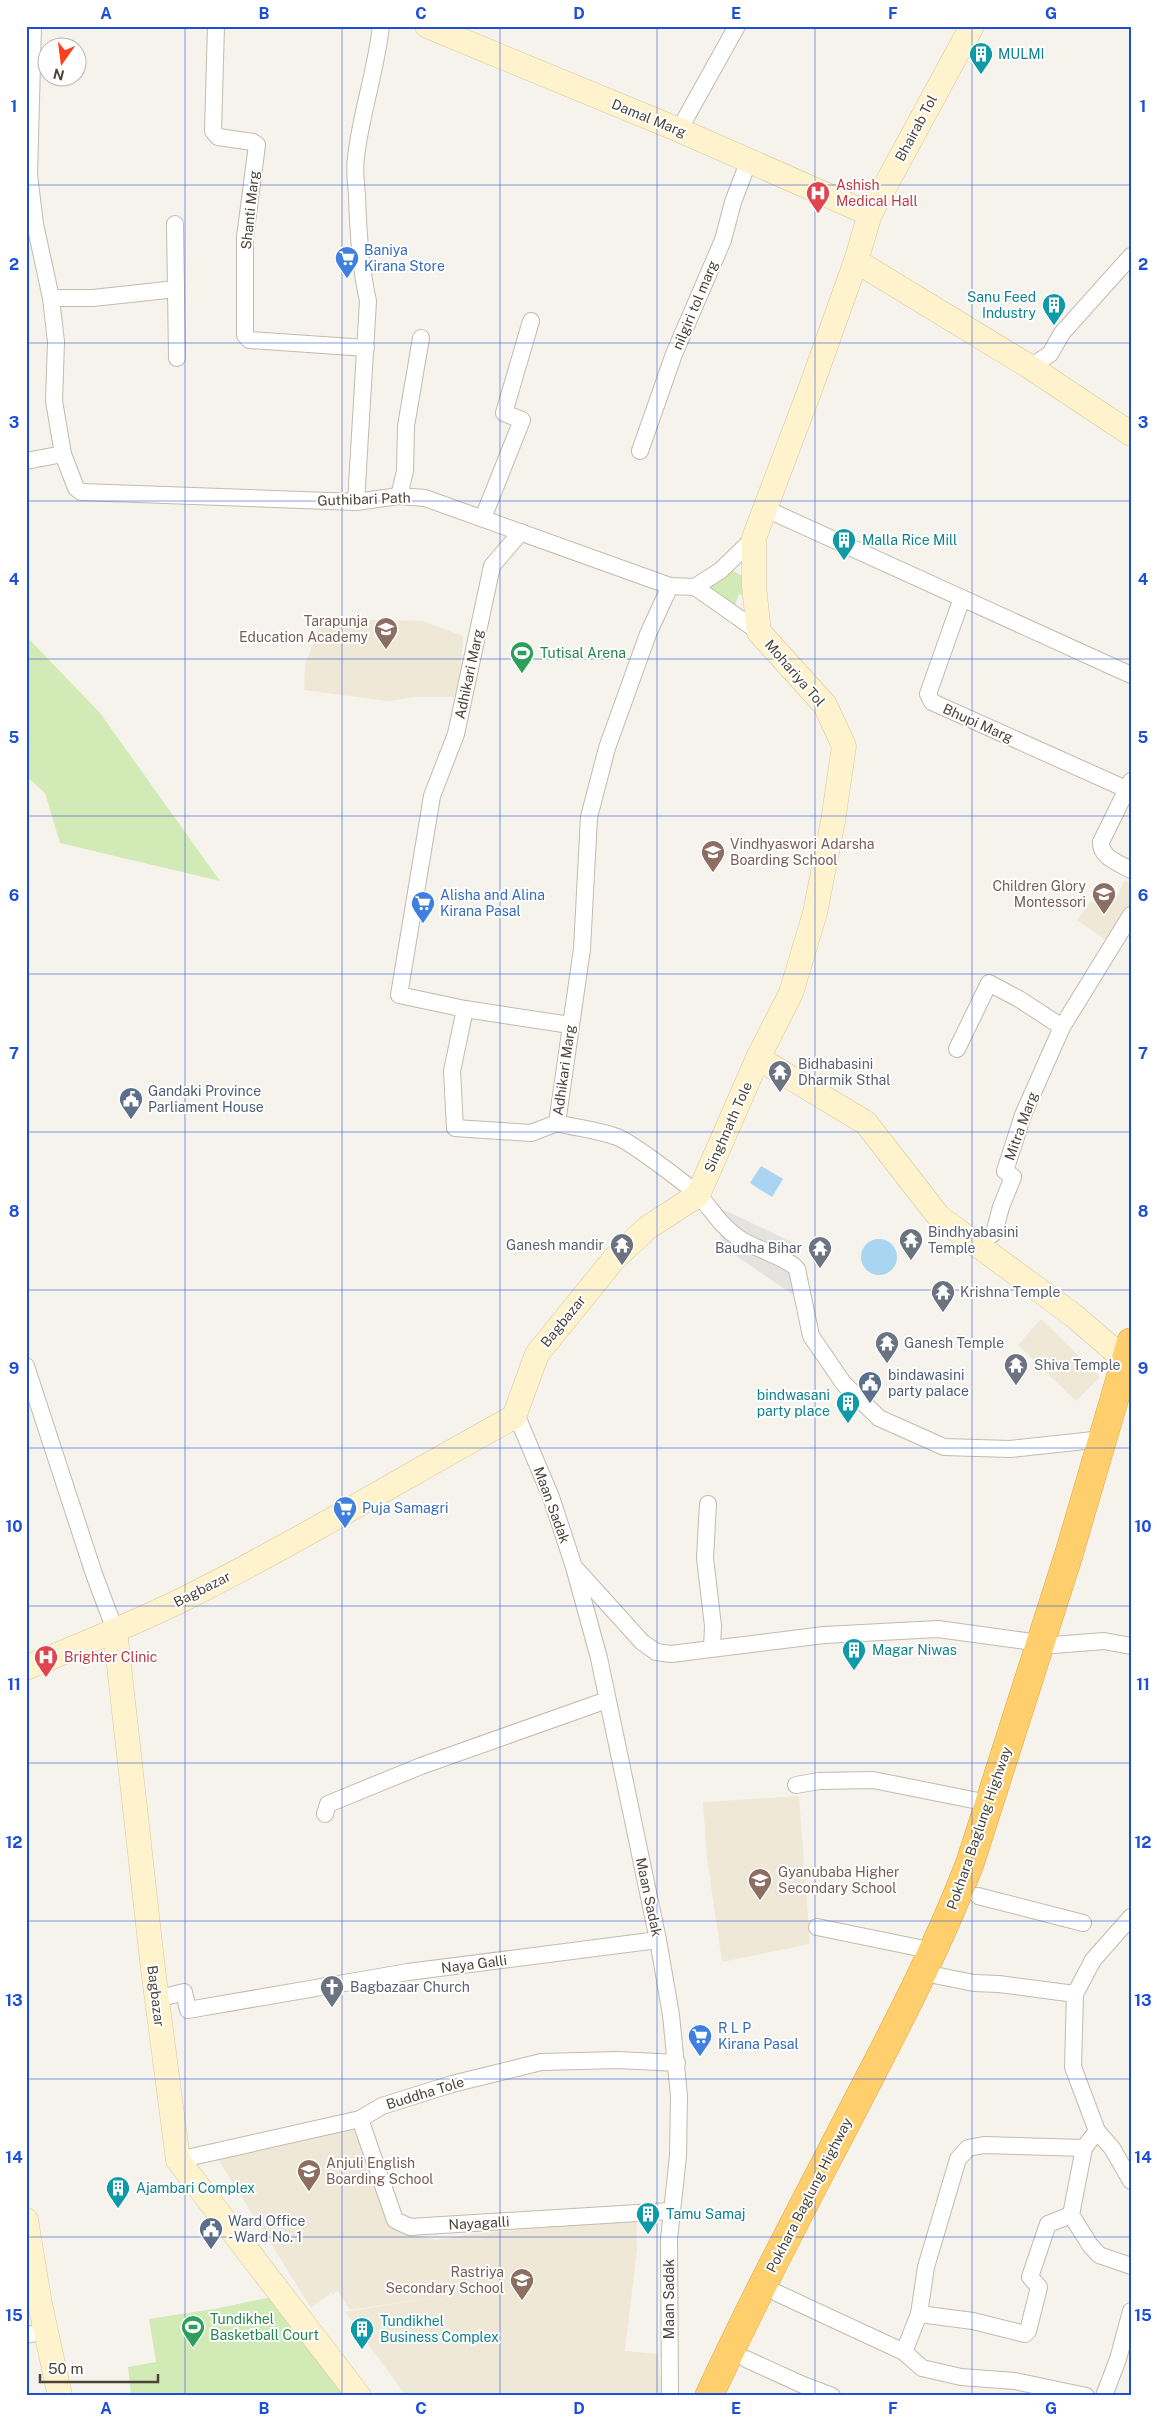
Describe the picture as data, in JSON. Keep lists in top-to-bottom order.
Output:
{
  "streets": {
    "highway": ["Pokhara Baglung Highway"],
    "main road": [
      "Damal Marg",
      "Bhairab Tol",
      "Mohariya Tol",
      "Singhnath Tole",
      "Bagbazar"
    ],
    "street": [
      "Shanti Marg",
      "nilgiri tol marg",
      "Guthibari Path",
      "Adhikari Marg",
      "Bhupi Marg",
      "Mitra Marg",
      "Maan Sadak",
      "Naya Galli",
      "Buddha Tole",
      "Nayagalli"
    ]
  },
  "crossings": [
    ["Damal Marg", "Bhairab Tol"],
    ["Damal Marg", "nilgiri tol marg"],
    ["Bhairab Tol", "Mohariya Tol"],
    ["Guthibari Path", "Adhikari Marg"],
    ["Mohariya Tol", "Singhnath Tole"],
    ["Singhnath Tole", "Bagbazar"],
    ["Bagbazar", "Maan Sadak"],
    ["Bagbazar", "Naya Galli"],
    ["Bagbazar", "Buddha Tole"],
    ["Maan Sadak", "Naya Galli"],
    ["Maan Sadak", "Buddha Tole"],
    ["Maan Sadak", "Nayagalli"],
    ["Buddha Tole", "Nayagalli"]
  ],
  "places": {
    "building": [
      "MULMI",
      "Sanu Feed Industry",
      "Malla Rice Mill",
      "bindwasani party place",
      "Magar Niwas",
      "Ajambari Complex",
      "Tamu Samaj",
      "Tundikhel Business Complex"
    ],
    "hospital": ["Ashish Medical Hall", "Brighter Clinic"],
    "supermarket": [
      "Baniya Kirana Store",
      "Alisha and Alina Kirana Pasal",
      "Puja Samagri",
      "R L P Kirana Pasal"
    ],
    "school or university": [
      "Tarapunja Education Academy",
      "Vindhyaswori Adarsha Boarding School",
      "Children Glory Montessori",
      "Gyanubaba Higher Secondary School",
      "Anjuli English Boarding School",
      "Rastriya Secondary School"
    ],
    "sports": ["Tutisal Arena", "Tundikhel Basketball Court"],
    "temple": [
      "Bidhabasini Dharmik Sthal",
      "Bindhyabasini Temple",
      "Ganesh mandir",
      "Baudha Bihar",
      "Krishna Temple",
      "Ganesh Temple",
      "Shiva Temple"
    ],
    "public building": ["Gandaki Province Parliament House", "bindawasini party palace", "Ward Office - Ward No. 1"],
    "church": ["Bagbazaar Church"]
  },
  "scale_bar": "50 m",
  "north": "bottom",
  "grid": {
    "columns": [
      "A",
      "B",
      "C",
      "D",
      "E",
      "F",
      "G"
    ],
    "rows": [
      "1",
      "2",
      "3",
      "4",
      "5",
      "6",
      "7",
      "8",
      "9",
      "10",
      "11",
      "12",
      "13",
      "14",
      "15"
    ]
  }
}
